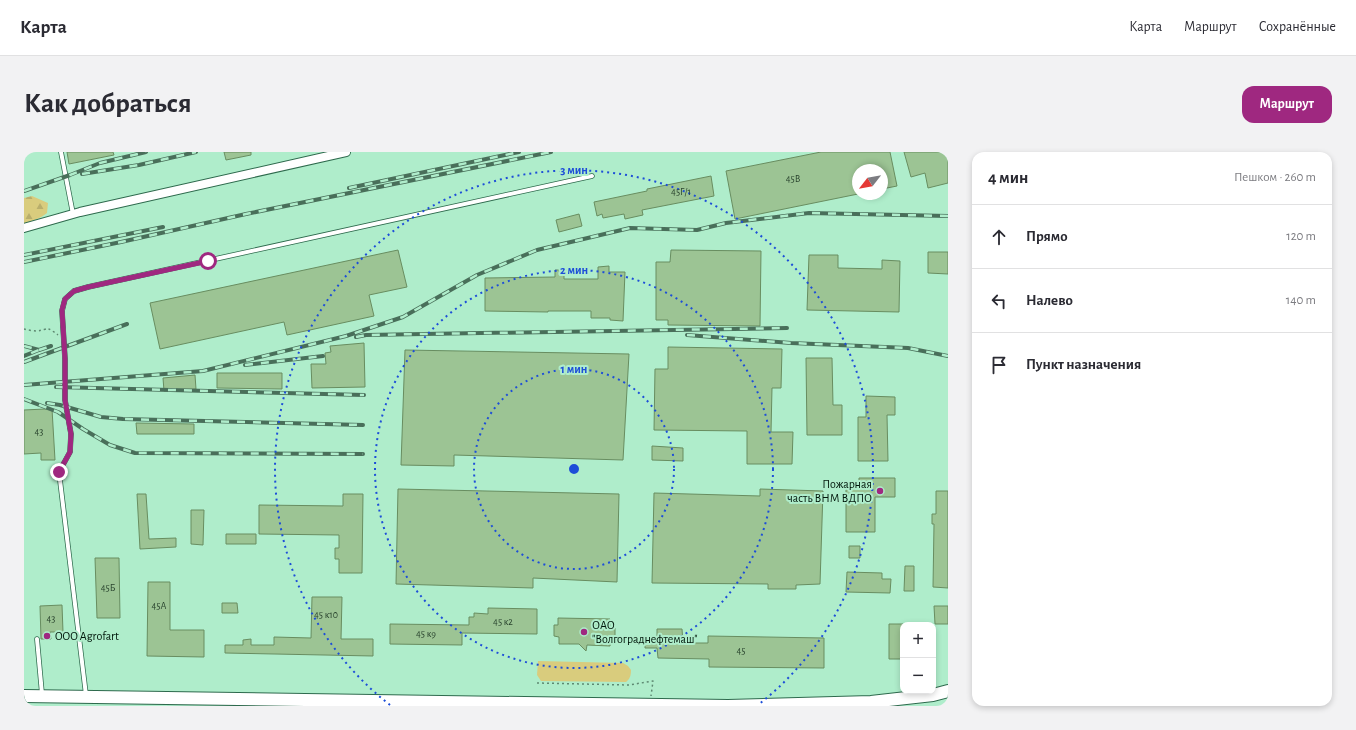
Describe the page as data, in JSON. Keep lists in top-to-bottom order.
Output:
{
  "places": ["Пожарная часть ВНМ ВДПО", "ОАО \"Волгограднефтемаш\"", "OOO Agrofart"],
  "house_numbers": [
    "45В",
    "45Г/1",
    "43",
    "45Б",
    "45А",
    "45 к10",
    "43",
    "45 к2",
    "45 к9",
    "45"
  ],
  "north": "bottom left",
  "page": {
    "header": "Карта",
    "nav": ["Карта", "Маршрут", "Сохранённые"],
    "buttons": "Маршрут",
    "title": "Как добраться",
    "heading": ["4 мин", "Пешком · 260 m"],
    "list": [
      ["Прямо", "120 m"],
      ["Налево", "140 m"],
      "Пункт назначения"
    ],
    "map_buttons": ["+", "−"]
  },
  "rings": ["3 мин", "2 мин", "1 мин"]
}
